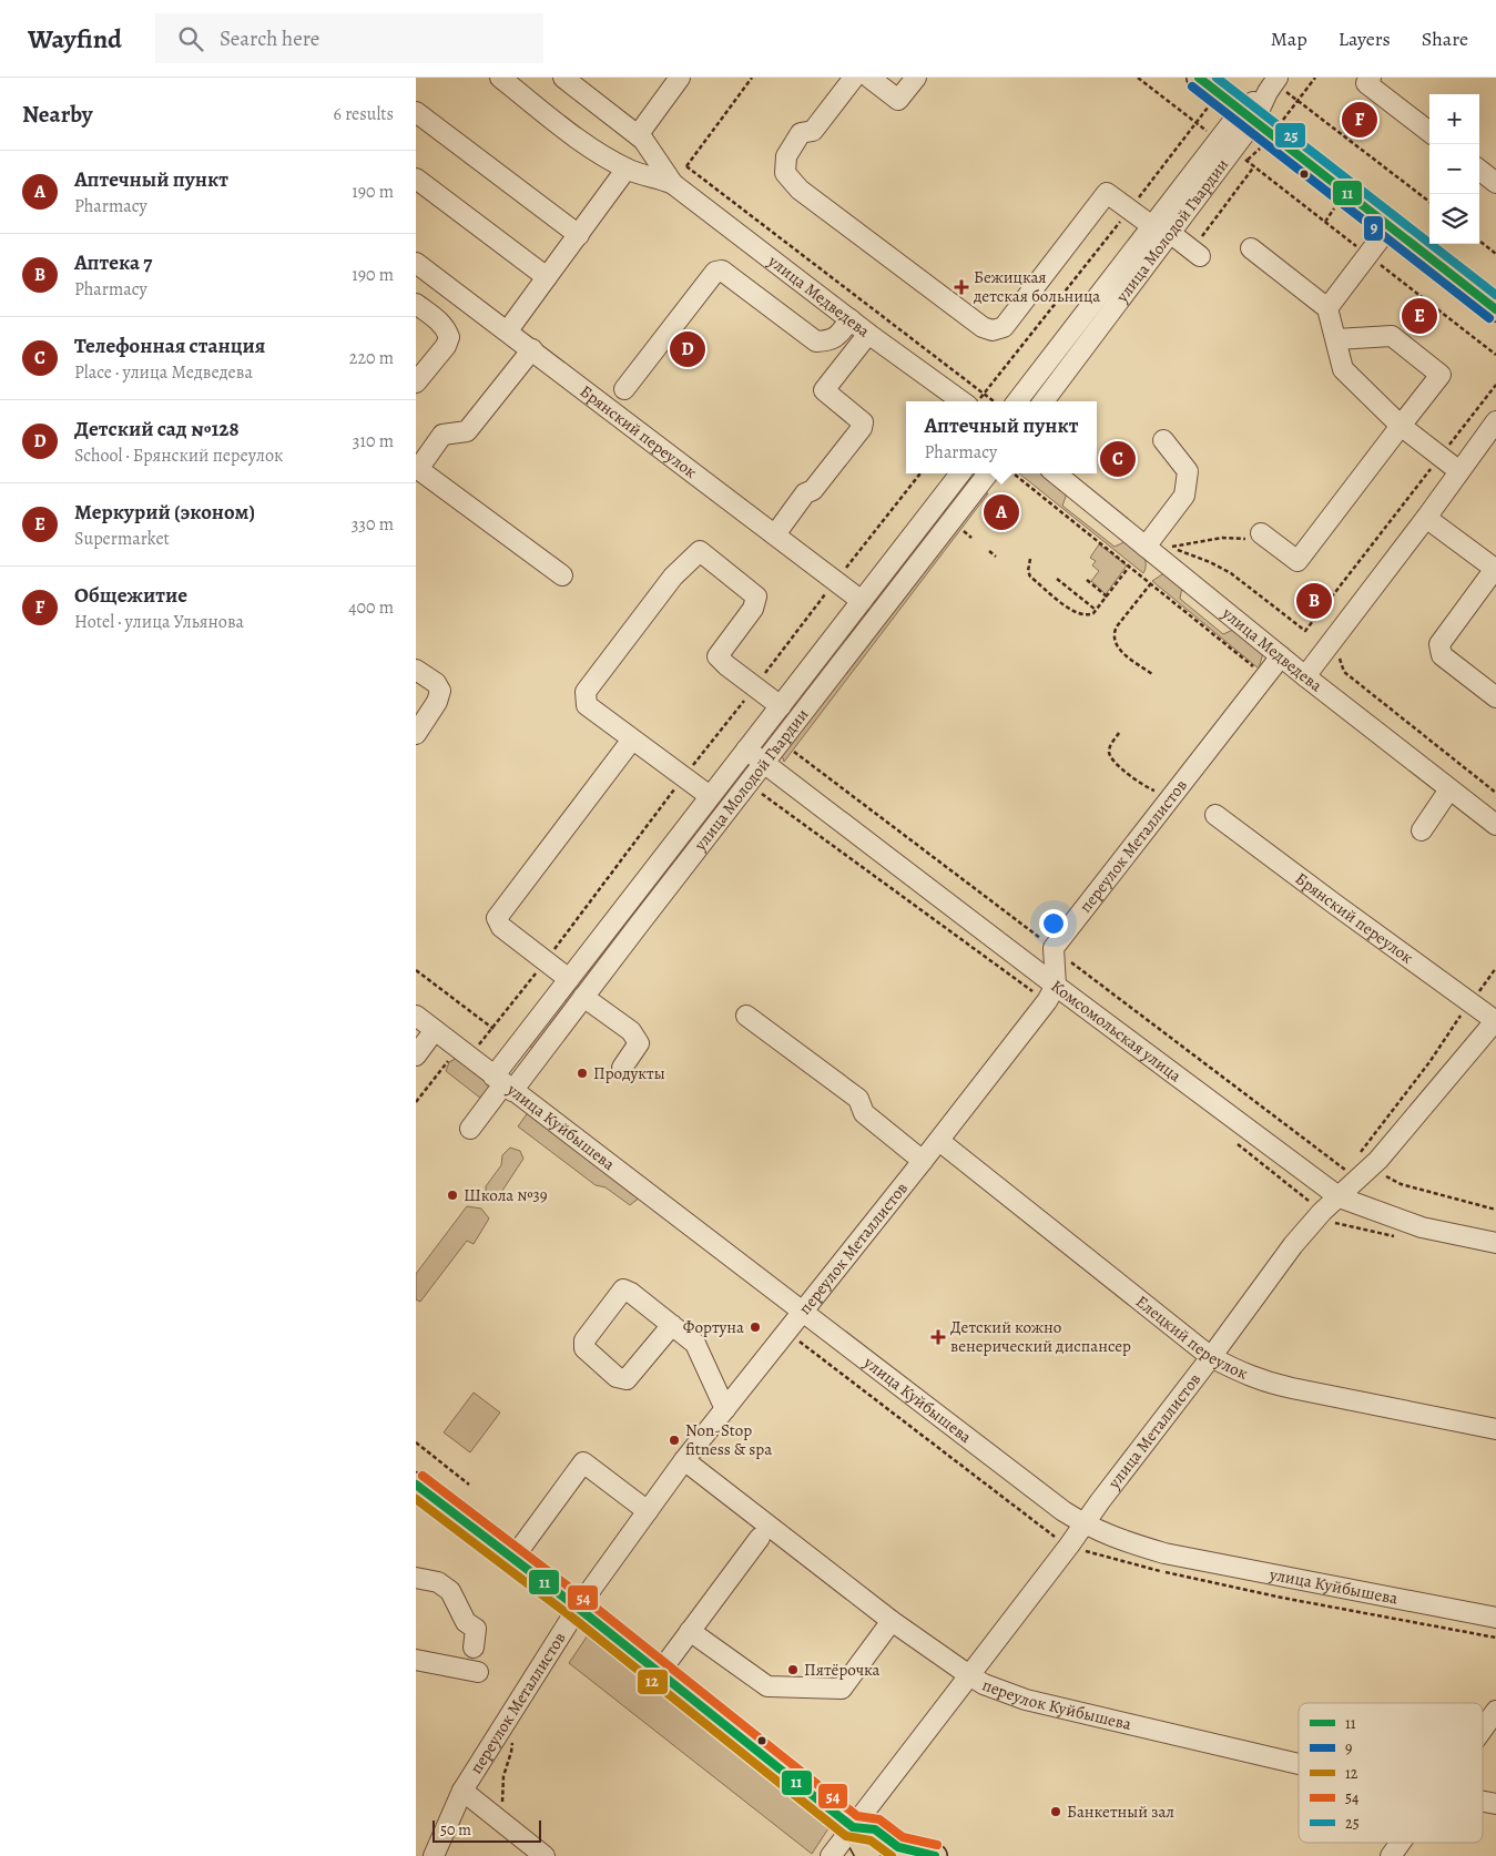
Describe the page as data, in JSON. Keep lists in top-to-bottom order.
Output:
{
  "streets": {
    "street": [
      "улица Молодой Гвардии",
      "улица Медведева",
      "Брянский переулок",
      "переулок Металлистов",
      "Комсомольская улица",
      "улица Куйбышева",
      "Елецкий переулок",
      "улица Металлистов",
      "переулок Куйбышева"
    ]
  },
  "crossings": [
    ["улица Молодой Гвардии", "Брянский переулок"],
    ["улица Молодой Гвардии", "Комсомольская улица"],
    ["улица Молодой Гвардии", "улица Куйбышева"],
    ["улица Медведева", "переулок Металлистов"],
    ["Брянский переулок", "улица Металлистов"],
    ["переулок Металлистов", "Комсомольская улица"],
    ["переулок Металлистов", "улица Куйбышева"],
    ["переулок Металлистов", "Елецкий переулок"],
    ["переулок Металлистов", "переулок Куйбышева"],
    ["Комсомольская улица", "улица Металлистов"],
    ["улица Куйбышева", "улица Металлистов"],
    ["Елецкий переулок", "улица Металлистов"],
    ["улица Металлистов", "переулок Куйбышева"]
  ],
  "places": {
    "health": ["Бежицкая детская больница", "Детский кожно венерический диспансер"],
    "other": [
      "Продукты",
      "Школа №39",
      "Фортуна",
      "Non-Stop fitness & spa",
      "Пятёрочка",
      "Банкетный зал"
    ]
  },
  "lines": [
    "transit line 11",
    "transit line 25",
    "transit line 9",
    "transit line 54",
    "transit line 12"
  ],
  "legend": [
    "11",
    "9",
    "12",
    "54",
    "25"
  ],
  "scale_bar": "50 m",
  "page": {
    "header": "Wayfind",
    "search": "Search here",
    "nav": ["Map", "Layers", "Share"],
    "heading": ["Nearby", "6 results"],
    "map_buttons": ["+", "−"],
    "pins": [
      "F",
      "E",
      "D",
      "C",
      "A",
      "B"
    ],
    "list": [
      {
        "mark": "A",
        "name": "Аптечный пункт",
        "note": "Pharmacy",
        "value": "190 m"
      },
      {
        "mark": "B",
        "name": "Аптека 7",
        "note": "Pharmacy",
        "value": "190 m"
      },
      {
        "mark": "C",
        "name": "Телефонная станция",
        "note": "Place · улица Медведева",
        "value": "220 m"
      },
      {
        "mark": "D",
        "name": "Детский сад №128",
        "note": "School · Брянский переулок",
        "value": "310 m"
      },
      {
        "mark": "E",
        "name": "Меркурий (эконом)",
        "note": "Supermarket",
        "value": "330 m"
      },
      {
        "mark": "F",
        "name": "Общежитие",
        "note": "Hotel · улица Ульянова",
        "value": "400 m"
      }
    ],
    "popup": ["Аптечный пункт", "Pharmacy"],
    "scale": "50 m"
  }
}
